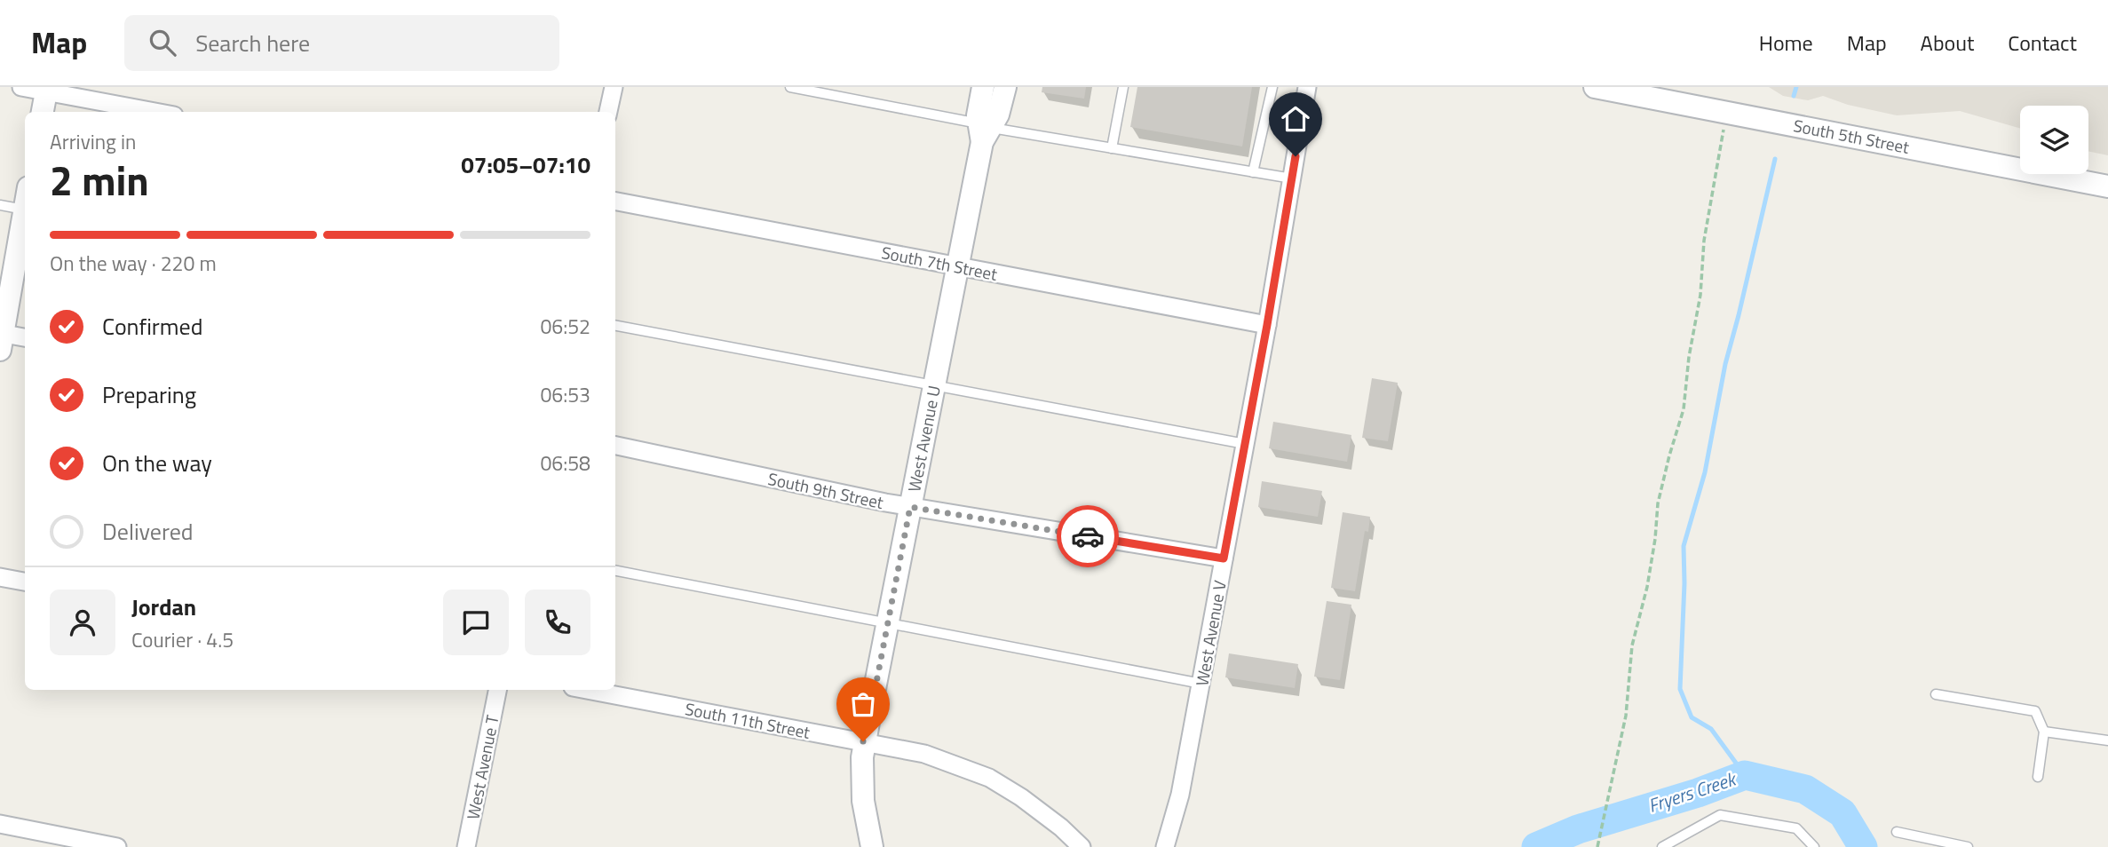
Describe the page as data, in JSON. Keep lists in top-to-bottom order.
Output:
{
  "streets": {
    "street": [
      "South 5th Street",
      "South 7th Street",
      "West Avenue U",
      "South 9th Street",
      "West Avenue V",
      "South 11th Street",
      "West Avenue T"
    ]
  },
  "crossings": [
    ["South 7th Street", "West Avenue U"],
    ["South 7th Street", "West Avenue V"],
    ["West Avenue U", "South 9th Street"],
    ["West Avenue U", "South 11th Street"],
    ["South 9th Street", "West Avenue V"]
  ],
  "water": ["Fryers Creek"],
  "page": {
    "header": "Map",
    "search": "Search here",
    "nav": [
      "Home",
      "Map",
      "About",
      "Contact"
    ],
    "heading": ["2 min", "Arriving in", "07:05–07:10"],
    "panel": ["Jordan", "Courier · 4.5"],
    "bar": "On the way · 220 m",
    "list": [
      ["Confirmed", "06:52"],
      ["Preparing", "06:53"],
      ["On the way", "06:58"],
      "Delivered"
    ]
  }
}
